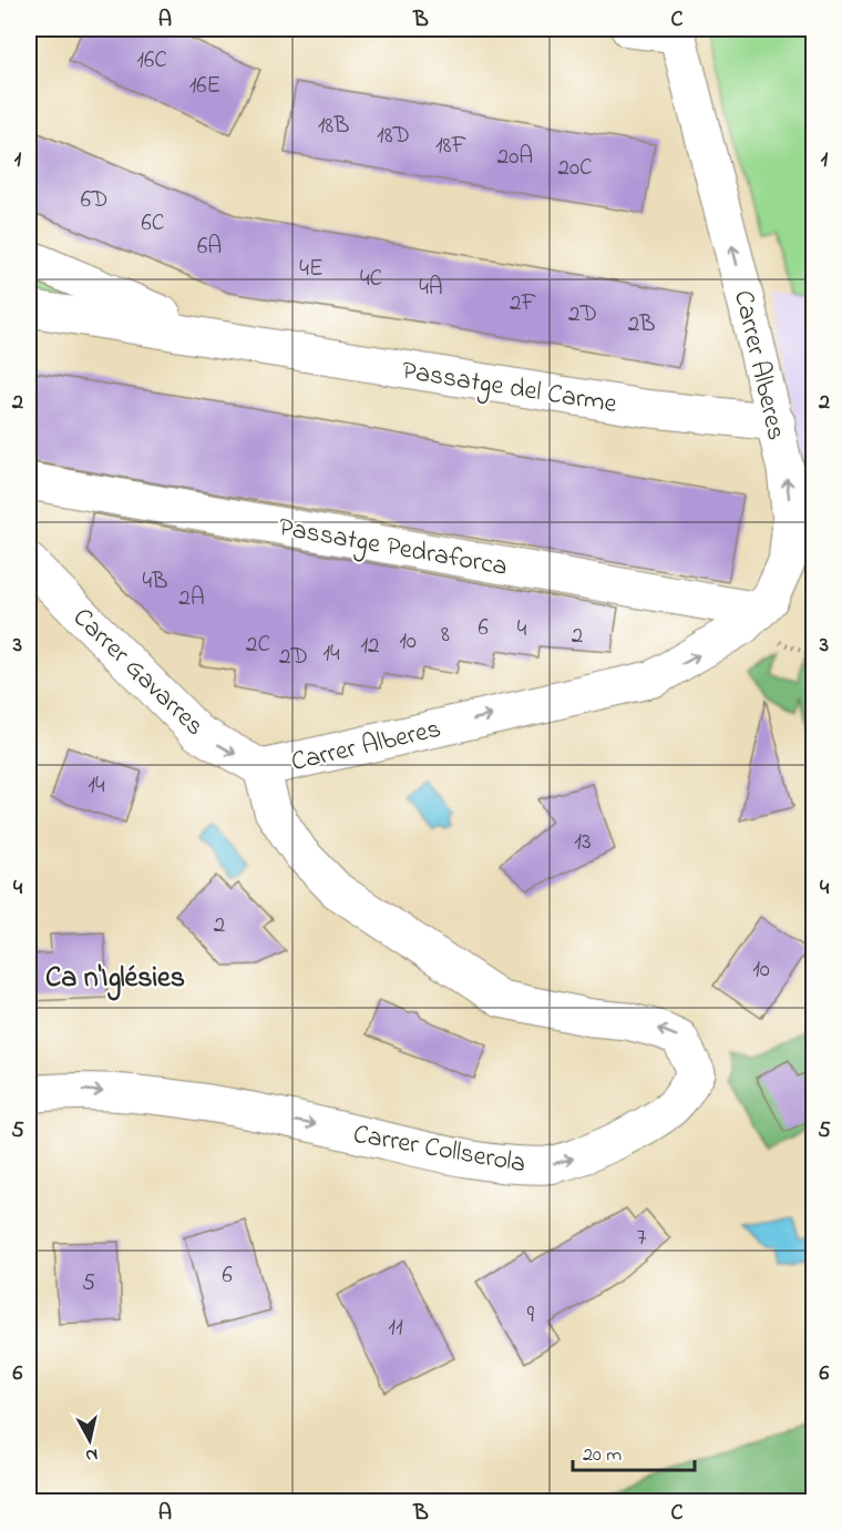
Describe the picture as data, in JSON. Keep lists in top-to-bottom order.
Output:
{
  "streets": {
    "street": [
      "Carrer Alberes",
      "Passatge del Carme",
      "Passatge Pedraforca",
      "Carrer Gavarres",
      "Carrer Collserola"
    ]
  },
  "crossings": [
    ["Carrer Alberes", "Passatge del Carme"],
    ["Carrer Alberes", "Passatge Pedraforca"],
    ["Carrer Alberes", "Carrer Gavarres"],
    ["Carrer Alberes", "Carrer Collserola"],
    ["Carrer Gavarres", "Carrer Collserola"]
  ],
  "one_way": ["Carrer Gavarres"],
  "districts": ["Ca n'Iglésies"],
  "house_numbers": [
    "16C",
    "16E",
    "18B",
    "18D",
    "18F",
    "20A",
    "20C",
    "6D",
    "6C",
    "6A",
    "4E",
    "4C",
    "4A",
    "2F",
    "2D",
    "2B",
    "4B",
    "2A",
    "6",
    "4",
    "8",
    "2",
    "10",
    "2C",
    "12",
    "14",
    "2D",
    "14",
    "13",
    "2",
    "10",
    "7",
    "6",
    "5",
    "9",
    "11"
  ],
  "scale_bar": "20 m",
  "north": "bottom",
  "grid": {
    "columns": ["A", "B", "C"],
    "rows": [
      "1",
      "2",
      "3",
      "4",
      "5",
      "6"
    ]
  }
}
